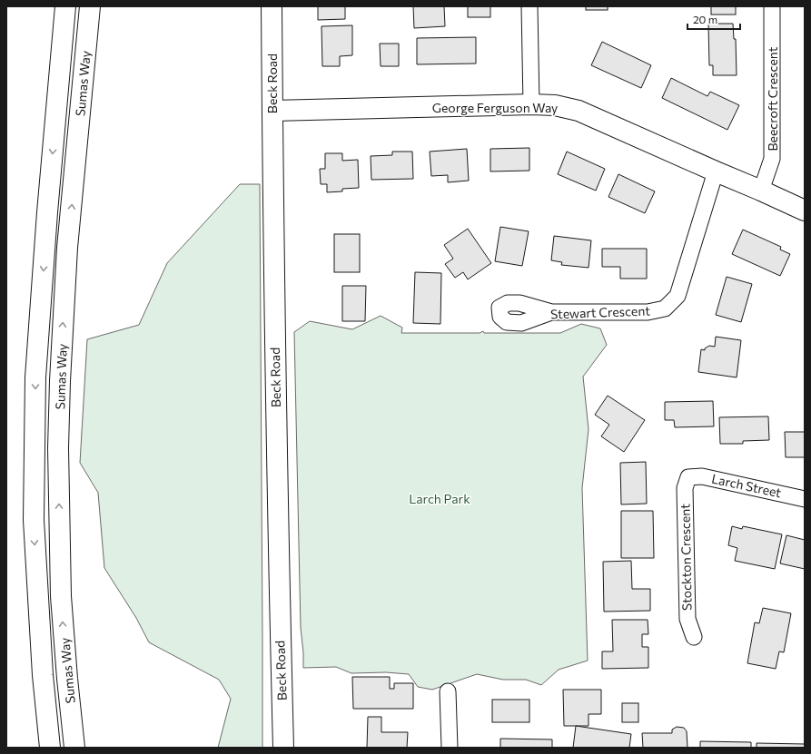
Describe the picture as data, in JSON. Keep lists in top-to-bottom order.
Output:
{
  "streets": {
    "main road": ["Sumas Way", "Beck Road", "George Ferguson Way"],
    "street": [
      "Beecroft Crescent",
      "Stewart Crescent",
      "Larch Street",
      "Stockton Crescent"
    ]
  },
  "crossings": [
    ["Beck Road", "George Ferguson Way"],
    ["Beecroft Crescent", "George Ferguson Way"],
    ["George Ferguson Way", "Stewart Crescent"],
    ["Larch Street", "Stockton Crescent"]
  ],
  "parks": ["Larch Park"],
  "scale_bar": "20 m"
}
